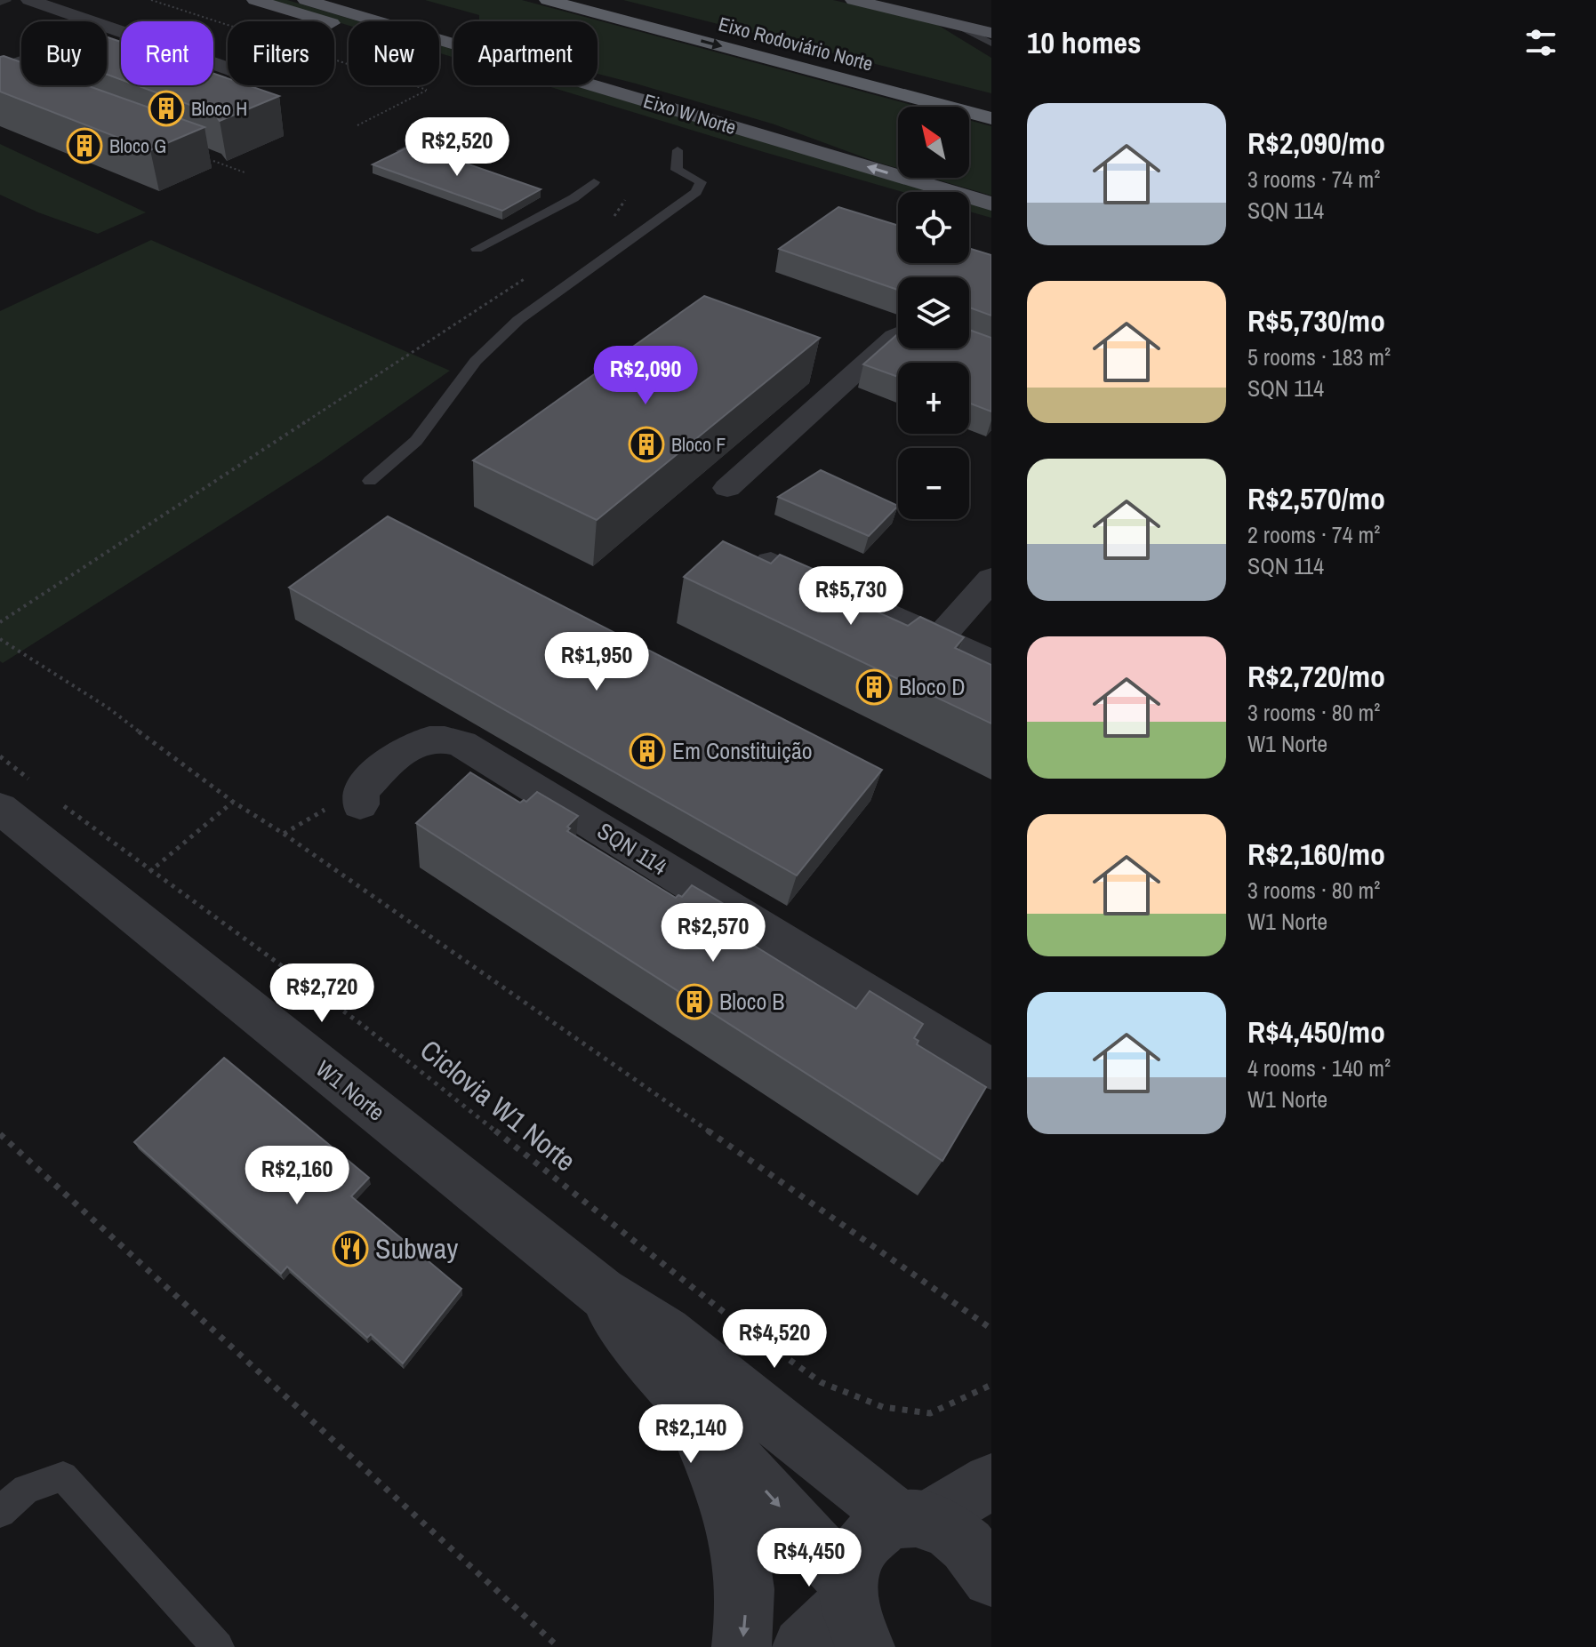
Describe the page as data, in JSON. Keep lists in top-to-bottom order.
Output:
{
  "streets": {
    "highway": ["Eixo Rodoviário Norte"],
    "main road": ["Eixo W Norte"],
    "street": ["SQN 114", "W1 Norte"],
    "path": ["Ciclovia W1 Norte"]
  },
  "places": {
    "building": [
      "Bloco H",
      "Bloco G",
      "Bloco F",
      "Bloco D",
      "Em Constituição",
      "Bloco B"
    ],
    "restaurant": ["Subway"]
  },
  "north": "top left",
  "page": {
    "heading": "10 homes",
    "chip": [
      "Buy",
      "Rent",
      "Filters",
      "New",
      "Apartment"
    ],
    "list": [
      {
        "name": "R$2,090/mo",
        "note": "3 rooms · 74 m² · SQN 114"
      },
      {
        "name": "R$5,730/mo",
        "note": "5 rooms · 183 m² · SQN 114"
      },
      {
        "name": "R$2,570/mo",
        "note": "2 rooms · 74 m² · SQN 114"
      },
      {
        "name": "R$2,720/mo",
        "note": "3 rooms · 80 m² · W1 Norte"
      },
      {
        "name": "R$2,160/mo",
        "note": "3 rooms · 80 m² · W1 Norte"
      },
      {
        "name": "R$4,450/mo",
        "note": "4 rooms · 140 m² · W1 Norte"
      }
    ],
    "map_buttons": ["+", "−"],
    "price": [
      "R$2,520",
      "R$2,090",
      "R$5,730",
      "R$1,950",
      "R$2,570",
      "R$2,720",
      "R$2,160",
      "R$4,520",
      "R$2,140",
      "R$4,450"
    ]
  }
}
